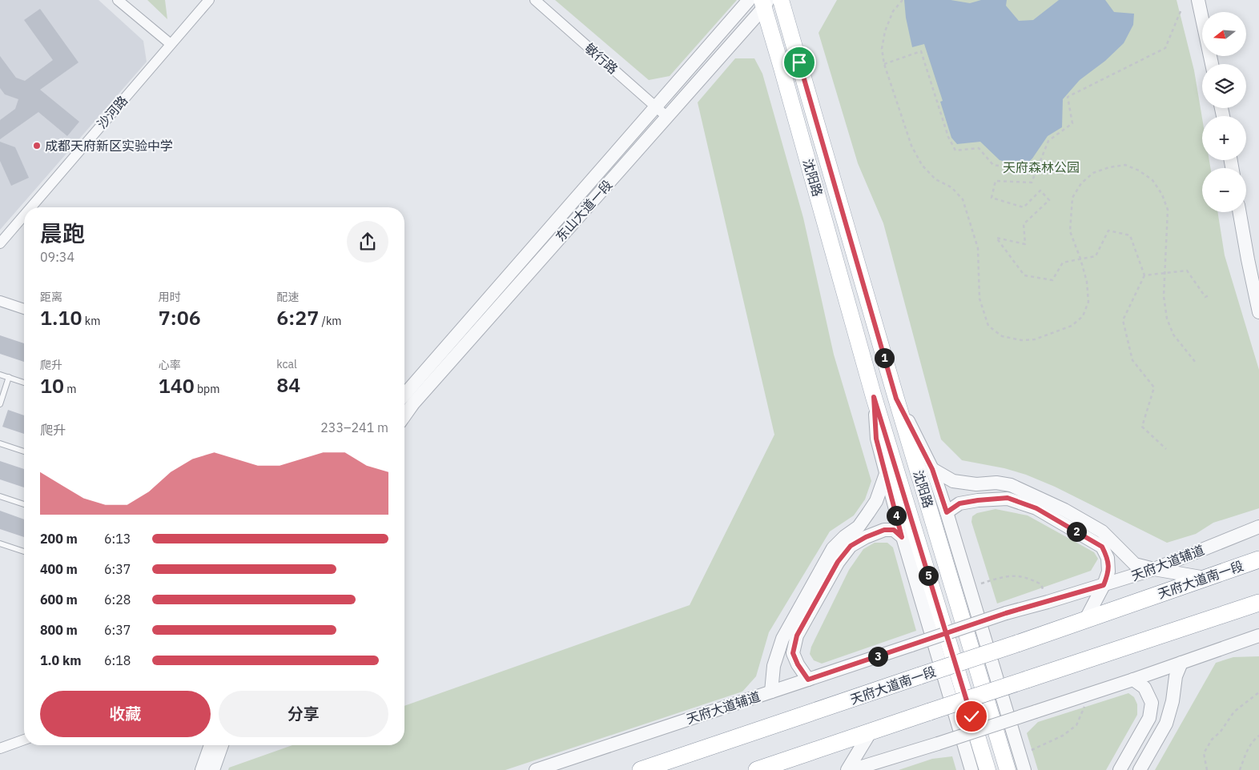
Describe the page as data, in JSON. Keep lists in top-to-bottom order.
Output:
{
  "streets": {
    "highway": ["天府大道南一段"],
    "main road": ["沈阳路"],
    "street": [
      "敏行路",
      "沙河路",
      "东山大道一段",
      "天府大道辅道"
    ]
  },
  "crossings": [
    ["敏行路", "东山大道一段"],
    ["沈阳路", "东山大道一段"]
  ],
  "parks": ["天府森林公园"],
  "places": ["成都天府新区实验中学"],
  "north": "left",
  "page": {
    "map_buttons": ["+", "−"],
    "heading": ["晨跑", "09:34"],
    "stats": [
      ["距离", "1.10 km"],
      ["用时", "7:06"],
      ["配速", "6:27 /km"],
      ["爬升", "10 m"],
      ["心率", "140 bpm"],
      ["kcal", "84"]
    ],
    "pins": [
      "1",
      "4",
      "2",
      "5",
      "3"
    ],
    "chart": ["爬升", "233–241 m"],
    "list": [
      {
        "name": "200 m",
        "note": "6:13"
      },
      {
        "name": "400 m",
        "note": "6:37"
      },
      {
        "name": "600 m",
        "note": "6:28"
      },
      {
        "name": "800 m",
        "note": "6:37"
      },
      {
        "name": "1.0 km",
        "note": "6:18"
      }
    ],
    "buttons": ["收藏", "分享"]
  }
}
